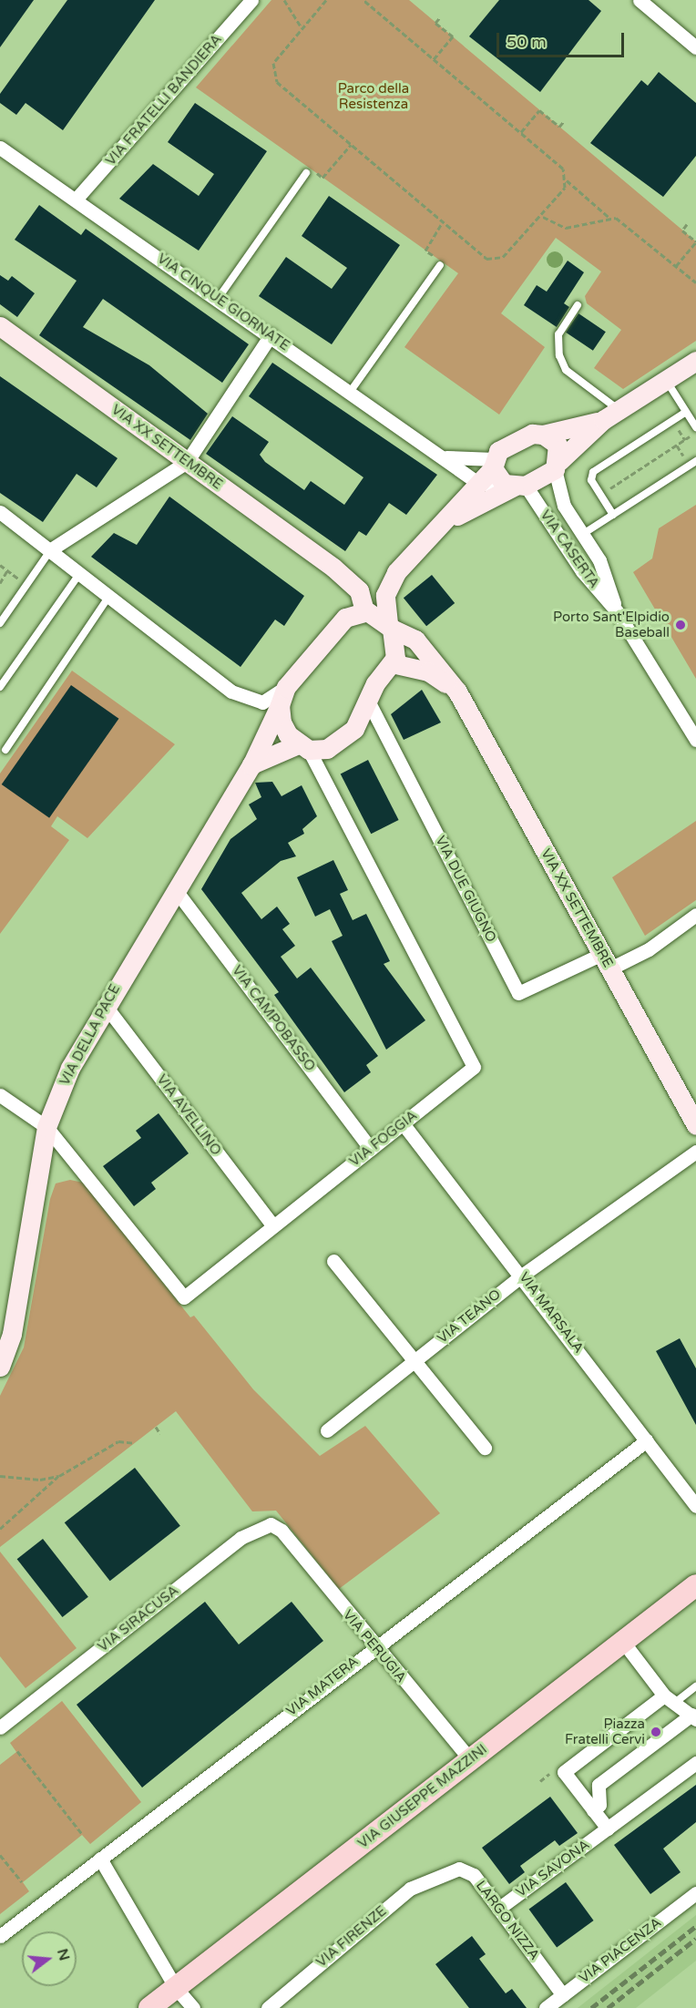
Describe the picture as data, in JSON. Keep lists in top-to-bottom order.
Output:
{
  "streets": {
    "main road": ["VIA XX SETTEMBRE", "VIA DELLA PACE", "VIA GIUSEPPE MAZZINI"],
    "street": [
      "VIA FRATELLI BANDIERA",
      "VIA CINQUE GIORNATE",
      "VIA CASERTA",
      "VIA DUE GIUGNO",
      "VIA CAMPOBASSO",
      "VIA AVELLINO",
      "VIA FOGGIA",
      "VIA MARSALA",
      "VIA TEANO",
      "VIA SIRACUSA",
      "VIA PERUGIA",
      "VIA MATERA",
      "VIA SAVONA",
      "LARGO NIZZA",
      "VIA FIRENZE",
      "VIA PIACENZA"
    ]
  },
  "crossings": [
    ["VIA FRATELLI BANDIERA", "VIA CINQUE GIORNATE"],
    ["VIA XX SETTEMBRE", "VIA DUE GIUGNO"],
    ["VIA XX SETTEMBRE", "VIA DELLA PACE"],
    ["VIA DUE GIUGNO", "VIA DELLA PACE"],
    ["VIA CAMPOBASSO", "VIA DELLA PACE"],
    ["VIA CAMPOBASSO", "VIA FOGGIA"],
    ["VIA DELLA PACE", "VIA AVELLINO"],
    ["VIA DELLA PACE", "VIA FOGGIA"],
    ["VIA AVELLINO", "VIA FOGGIA"],
    ["VIA FOGGIA", "VIA MARSALA"],
    ["VIA MARSALA", "VIA TEANO"],
    ["VIA MARSALA", "VIA MATERA"],
    ["VIA SIRACUSA", "VIA PERUGIA"],
    ["VIA PERUGIA", "VIA MATERA"],
    ["VIA PERUGIA", "VIA GIUSEPPE MAZZINI"],
    ["VIA SAVONA", "LARGO NIZZA"],
    ["LARGO NIZZA", "VIA FIRENZE"],
    ["LARGO NIZZA", "VIA PIACENZA"]
  ],
  "parks": ["Parco della Resistenza"],
  "places": ["Porto Sant'Elpidio Baseball", "Piazza Fratelli Cervi"],
  "scale_bar": "50 m",
  "north": "right"
}
